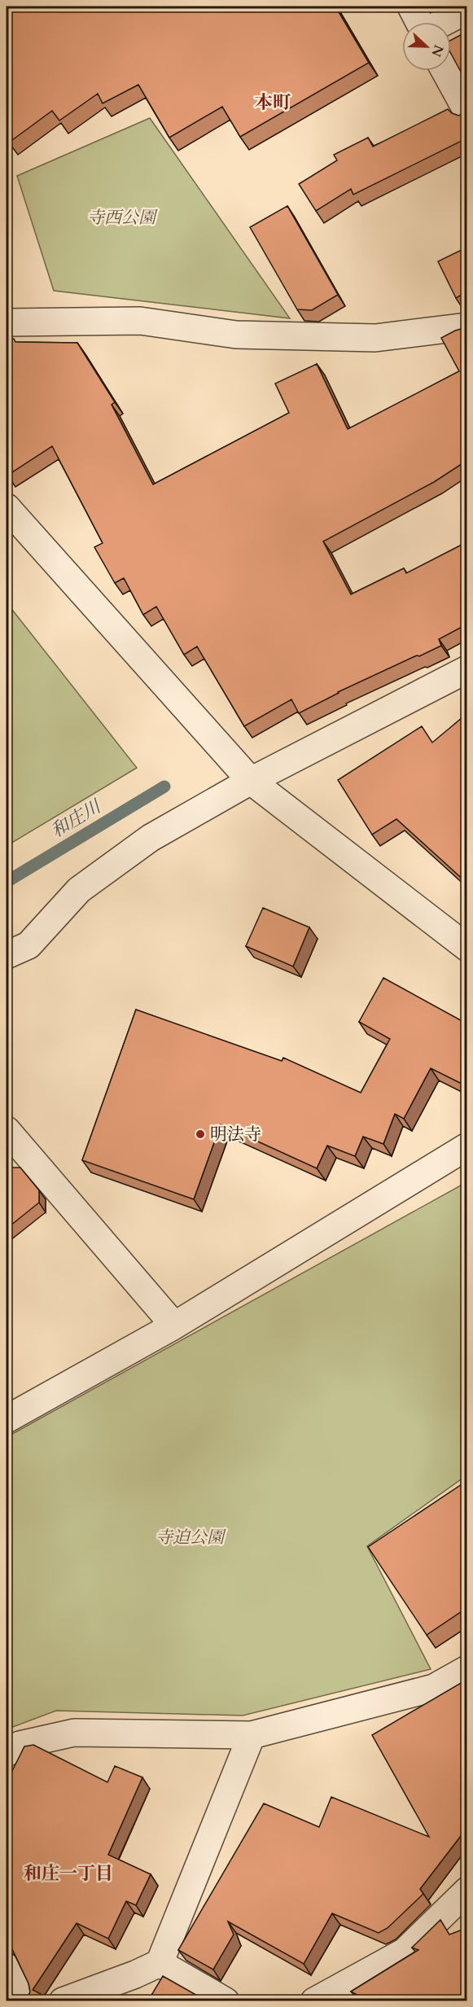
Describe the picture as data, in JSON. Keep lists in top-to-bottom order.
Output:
{
  "districts": ["本町", "和庄一丁目"],
  "water": ["和庄川"],
  "parks": ["寺西公園", "寺迫公園"],
  "places": ["明法寺"],
  "north": "right"
}
